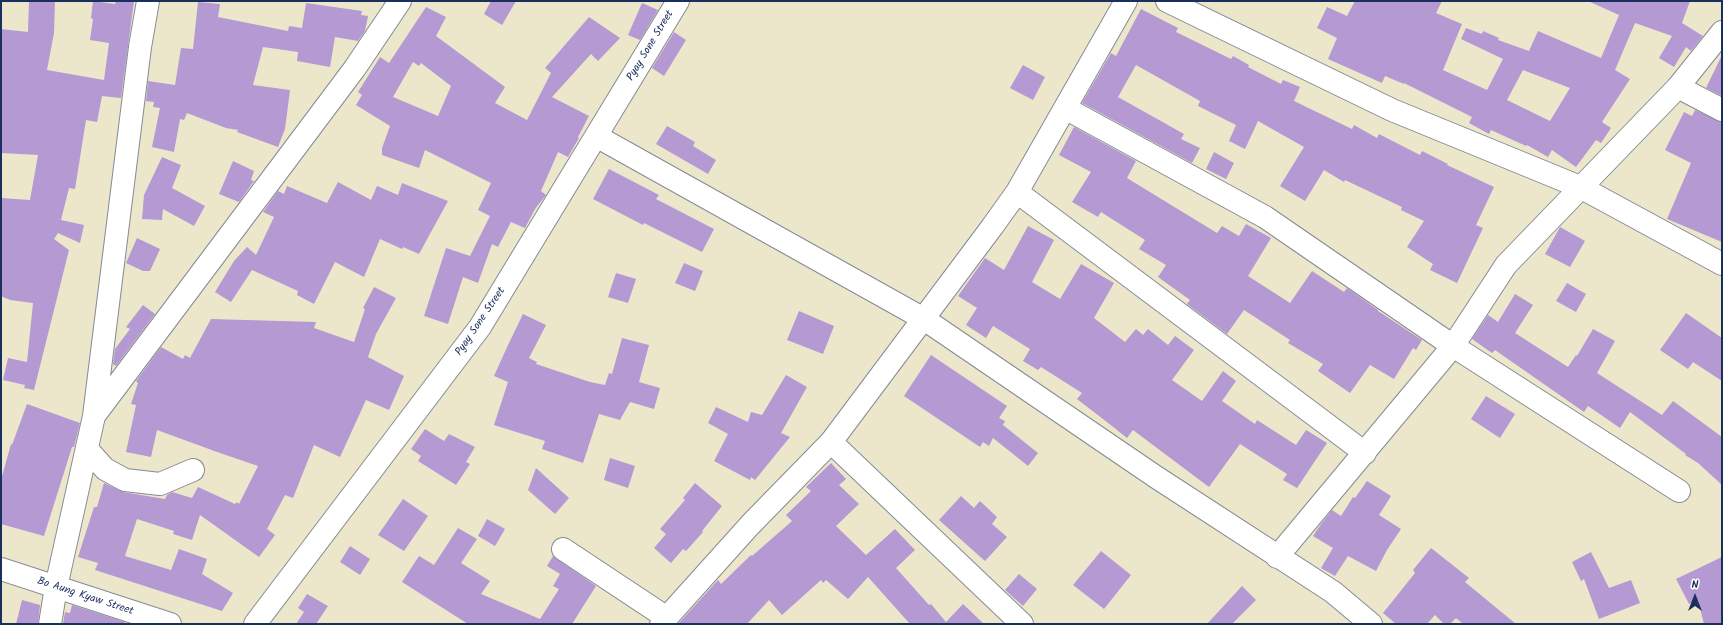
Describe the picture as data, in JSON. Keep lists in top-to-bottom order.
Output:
{
  "streets": {
    "street": ["Pyay Sone Street", "Bo Aung Kyaw Street"]
  },
  "north": "top"
}
